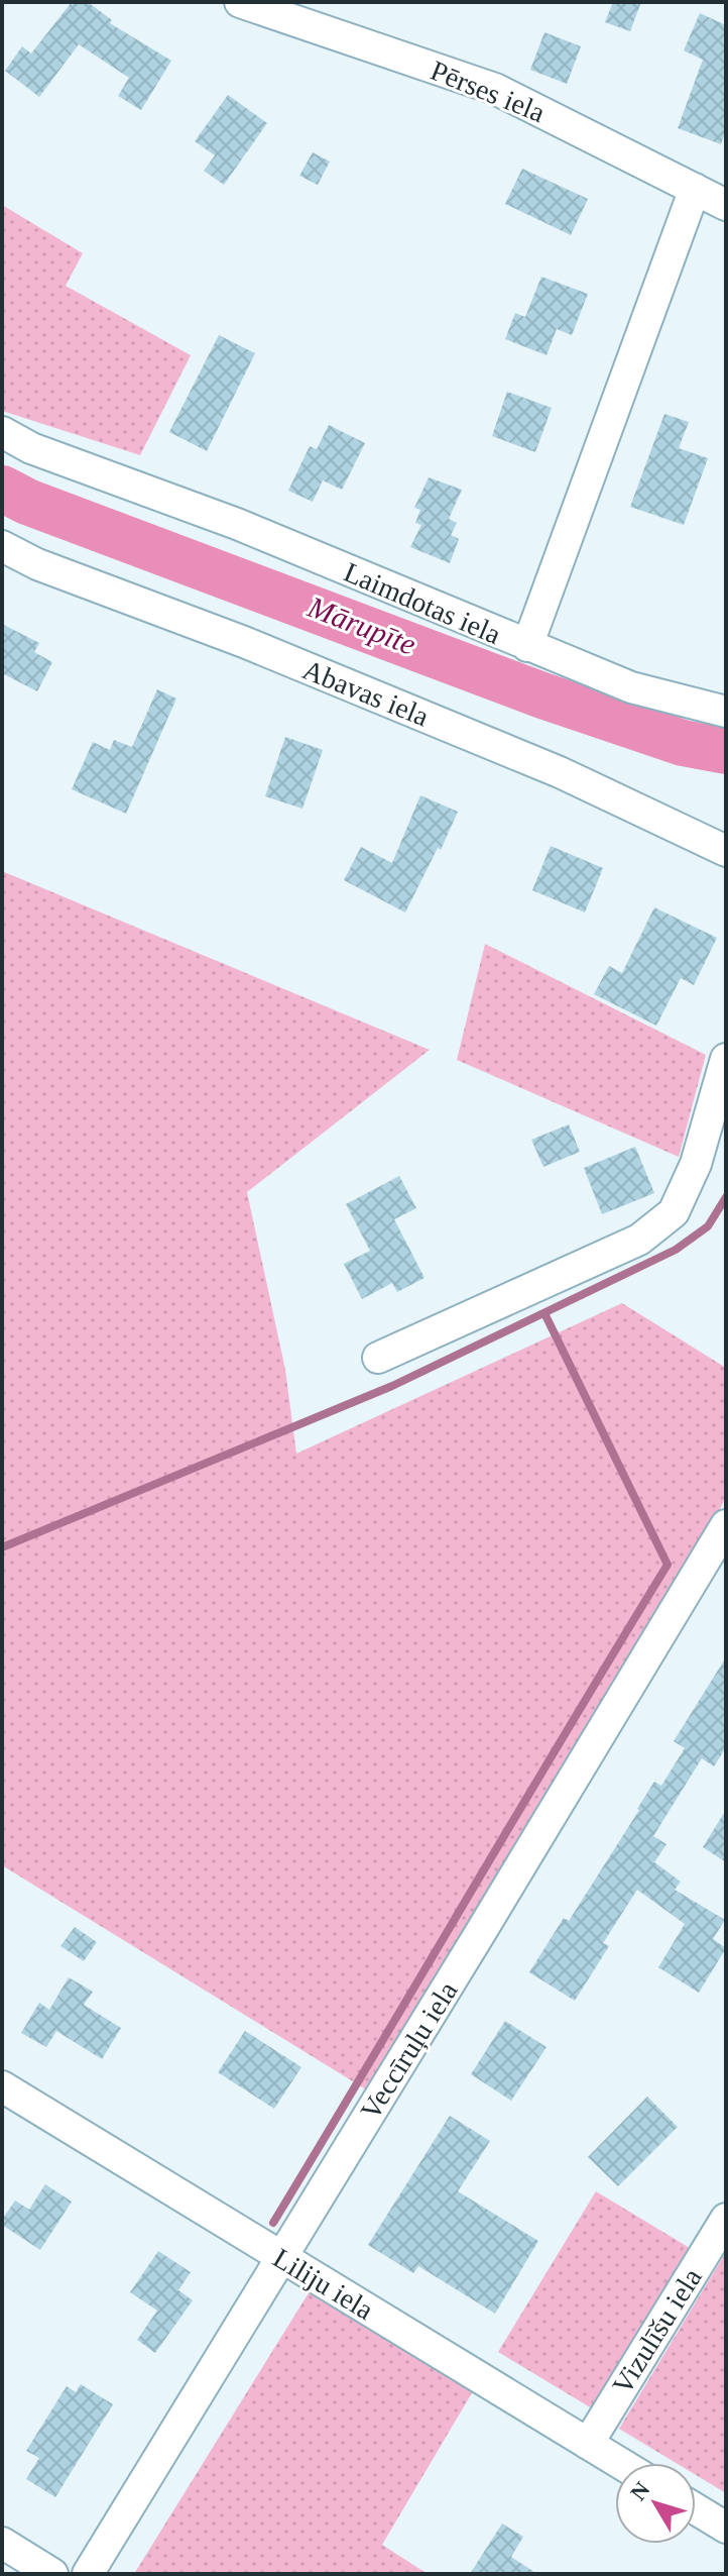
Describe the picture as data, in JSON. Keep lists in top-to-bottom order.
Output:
{
  "streets": {
    "street": [
      "Pērses iela",
      "Laimdotas iela",
      "Abavas iela",
      "Veccīruļu iela",
      "Liliju iela",
      "Vizulīšu iela"
    ]
  },
  "crossings": [
    ["Pērses iela", "Laimdotas iela"],
    ["Veccīruļu iela", "Liliju iela"],
    ["Liliju iela", "Vizulīšu iela"]
  ],
  "water": ["Mārupīte"],
  "north": "top left"
}
